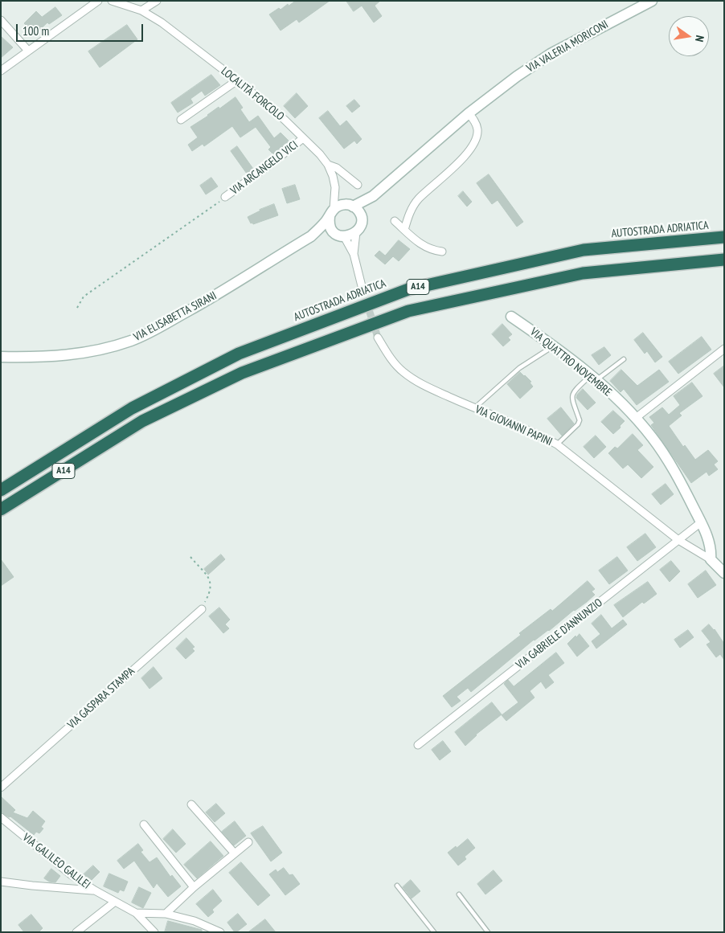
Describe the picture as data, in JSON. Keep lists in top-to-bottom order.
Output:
{
  "streets": {
    "highway": ["AUTOSTRADA ADRIATICA", "A14"],
    "main road": ["VIA VALERIA MORICONI", "VIA ELISABETTA SIRANI", "VIA QUATTRO NOVEMBRE"],
    "street": [
      "LOCALITÀ FORCOLO",
      "VIA ARCANGELO VICI",
      "VIA GIOVANNI PAPINI",
      "VIA GABRIELE D'ANNUNZIO",
      "VIA GASPARA STAMPA",
      "VIA GALILEO GALILEI"
    ]
  },
  "crossings": [
    ["VIA VALERIA MORICONI", "VIA ELISABETTA SIRANI"],
    ["LOCALITÀ FORCOLO", "VIA ARCANGELO VICI"],
    ["VIA QUATTRO NOVEMBRE", "VIA GIOVANNI PAPINI"],
    ["VIA QUATTRO NOVEMBRE", "VIA GABRIELE D'ANNUNZIO"],
    ["VIA GIOVANNI PAPINI", "VIA GABRIELE D'ANNUNZIO"]
  ],
  "scale_bar": "100 m",
  "north": "right"
}
